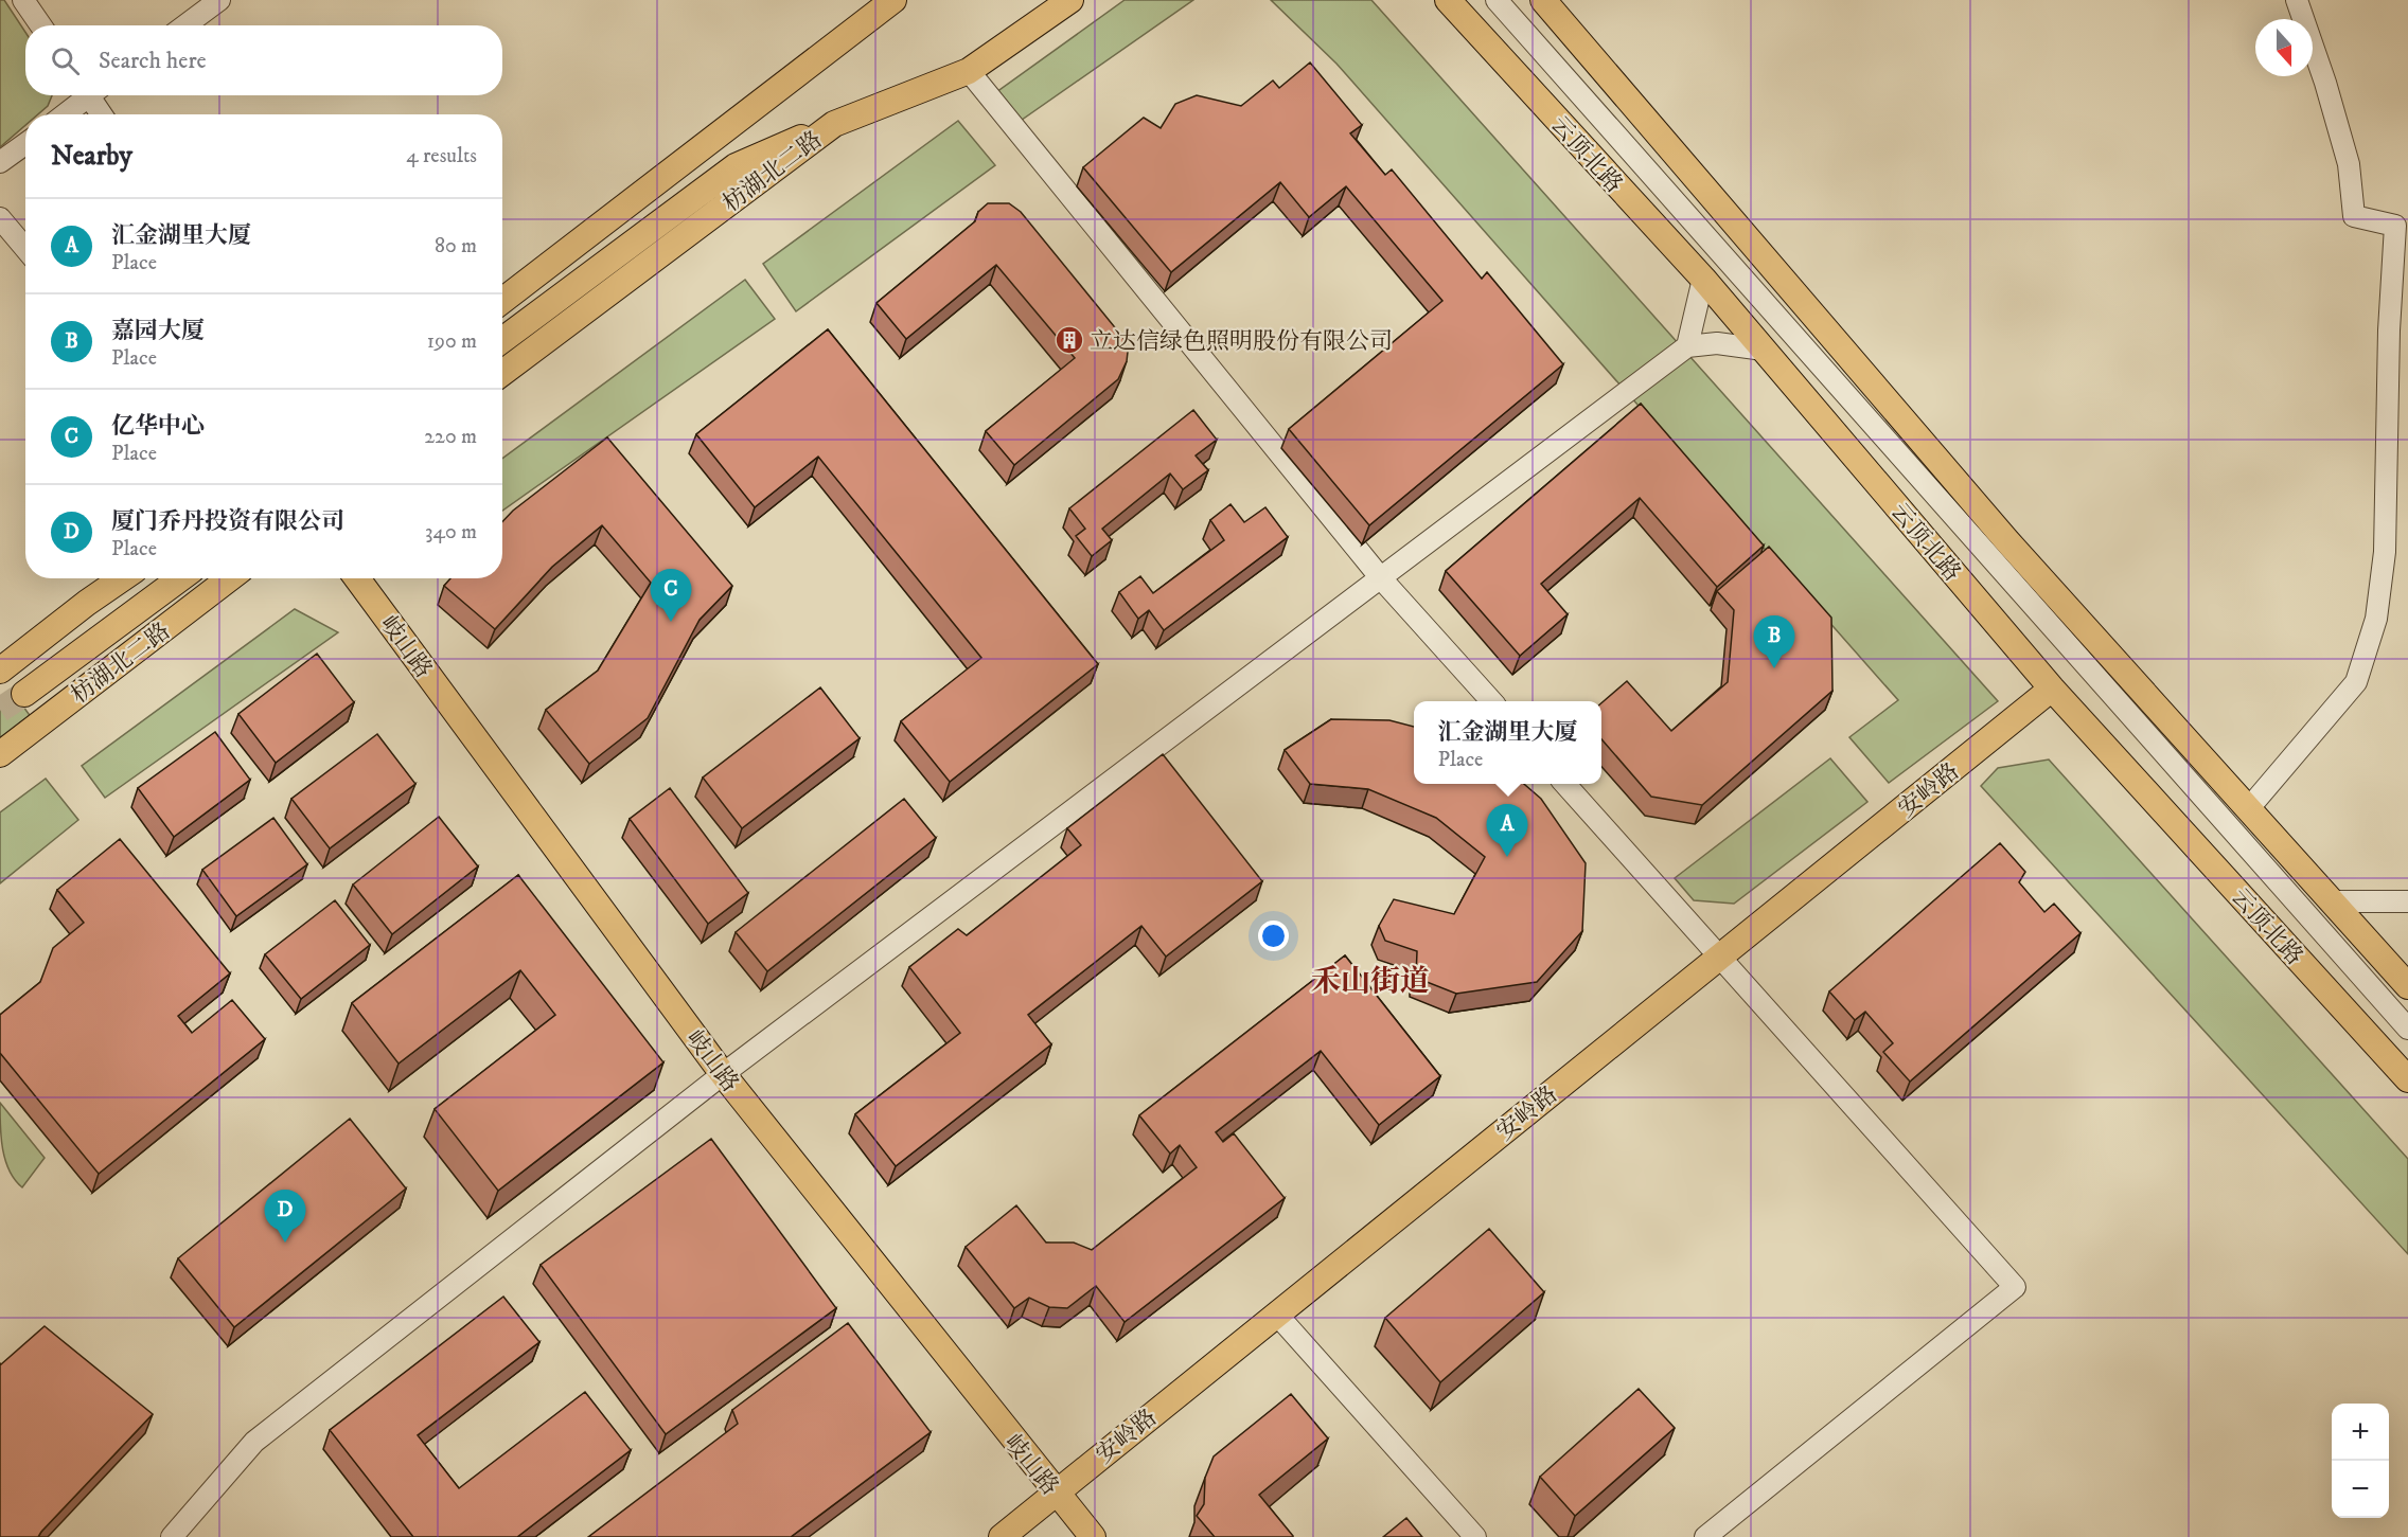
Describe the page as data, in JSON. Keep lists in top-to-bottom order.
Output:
{
  "streets": {
    "main road": [
      "云顶北路",
      "枋湖北二路",
      "岐山路",
      "安岭路"
    ]
  },
  "crossings": [
    ["云顶北路", "安岭路"],
    ["岐山路", "安岭路"]
  ],
  "districts": ["禾山街道"],
  "places": {
    "building": ["立达信绿色照明股份有限公司"]
  },
  "north": "bottom",
  "page": {
    "search": "Search here",
    "heading": ["Nearby", "4 results"],
    "list": [
      {
        "mark": "A",
        "name": "汇金湖里大厦",
        "note": "Place",
        "value": "80 m"
      },
      {
        "mark": "B",
        "name": "嘉园大厦",
        "note": "Place",
        "value": "190 m"
      },
      {
        "mark": "C",
        "name": "亿华中心",
        "note": "Place",
        "value": "220 m"
      },
      {
        "mark": "D",
        "name": "厦门乔丹投资有限公司",
        "note": "Place",
        "value": "340 m"
      }
    ],
    "pins": [
      "C",
      "B",
      "A",
      "D"
    ],
    "popup": ["汇金湖里大厦", "Place"],
    "map_buttons": ["+", "−"]
  }
}
